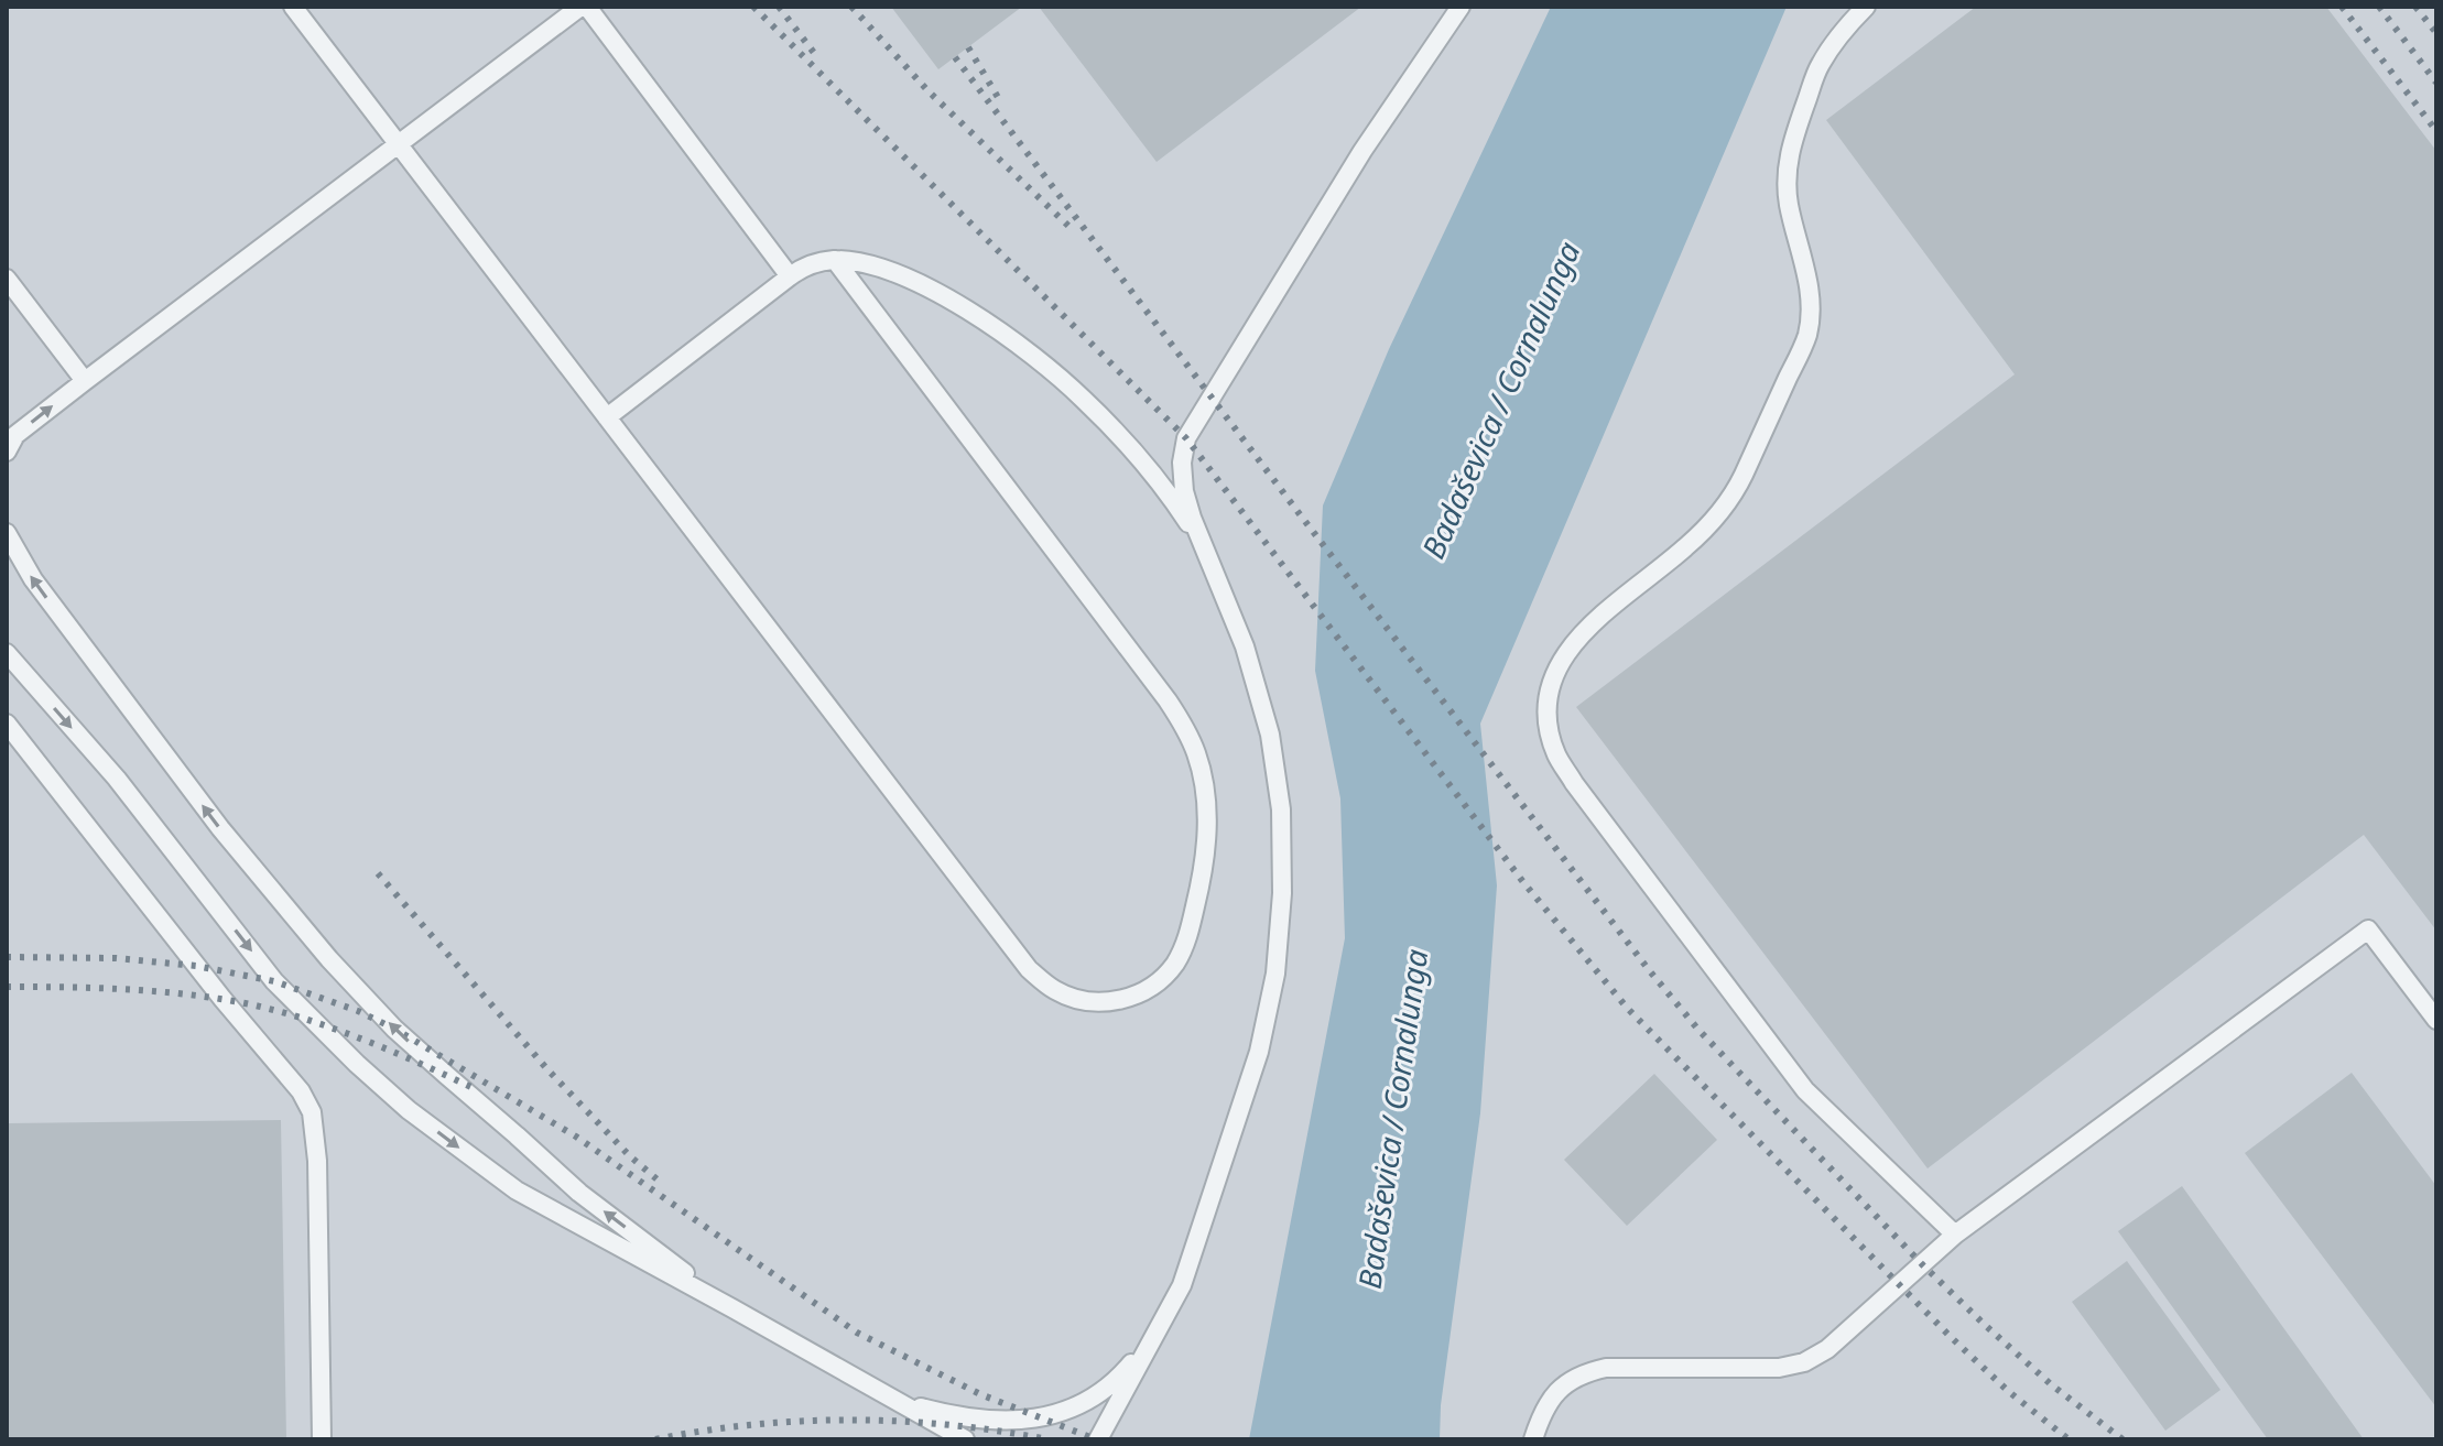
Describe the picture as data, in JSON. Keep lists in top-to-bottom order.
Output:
{
  "water": ["Badaševica / Cornalunga"]
}
